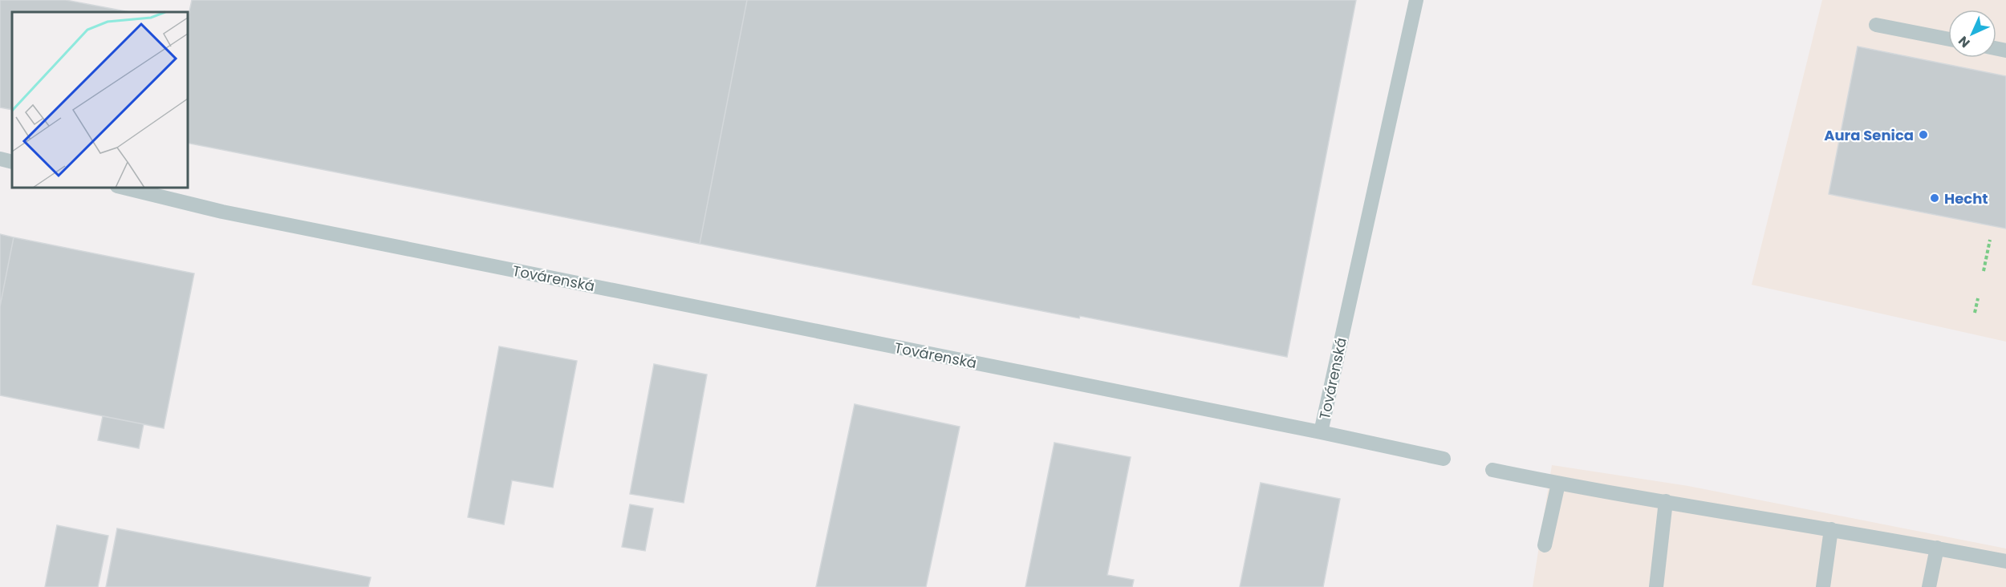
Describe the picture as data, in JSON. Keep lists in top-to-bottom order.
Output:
{
  "streets": {
    "lane": ["Továrenská"]
  },
  "places": ["Aura Senica", "Hecht"],
  "north": "bottom left"
}
